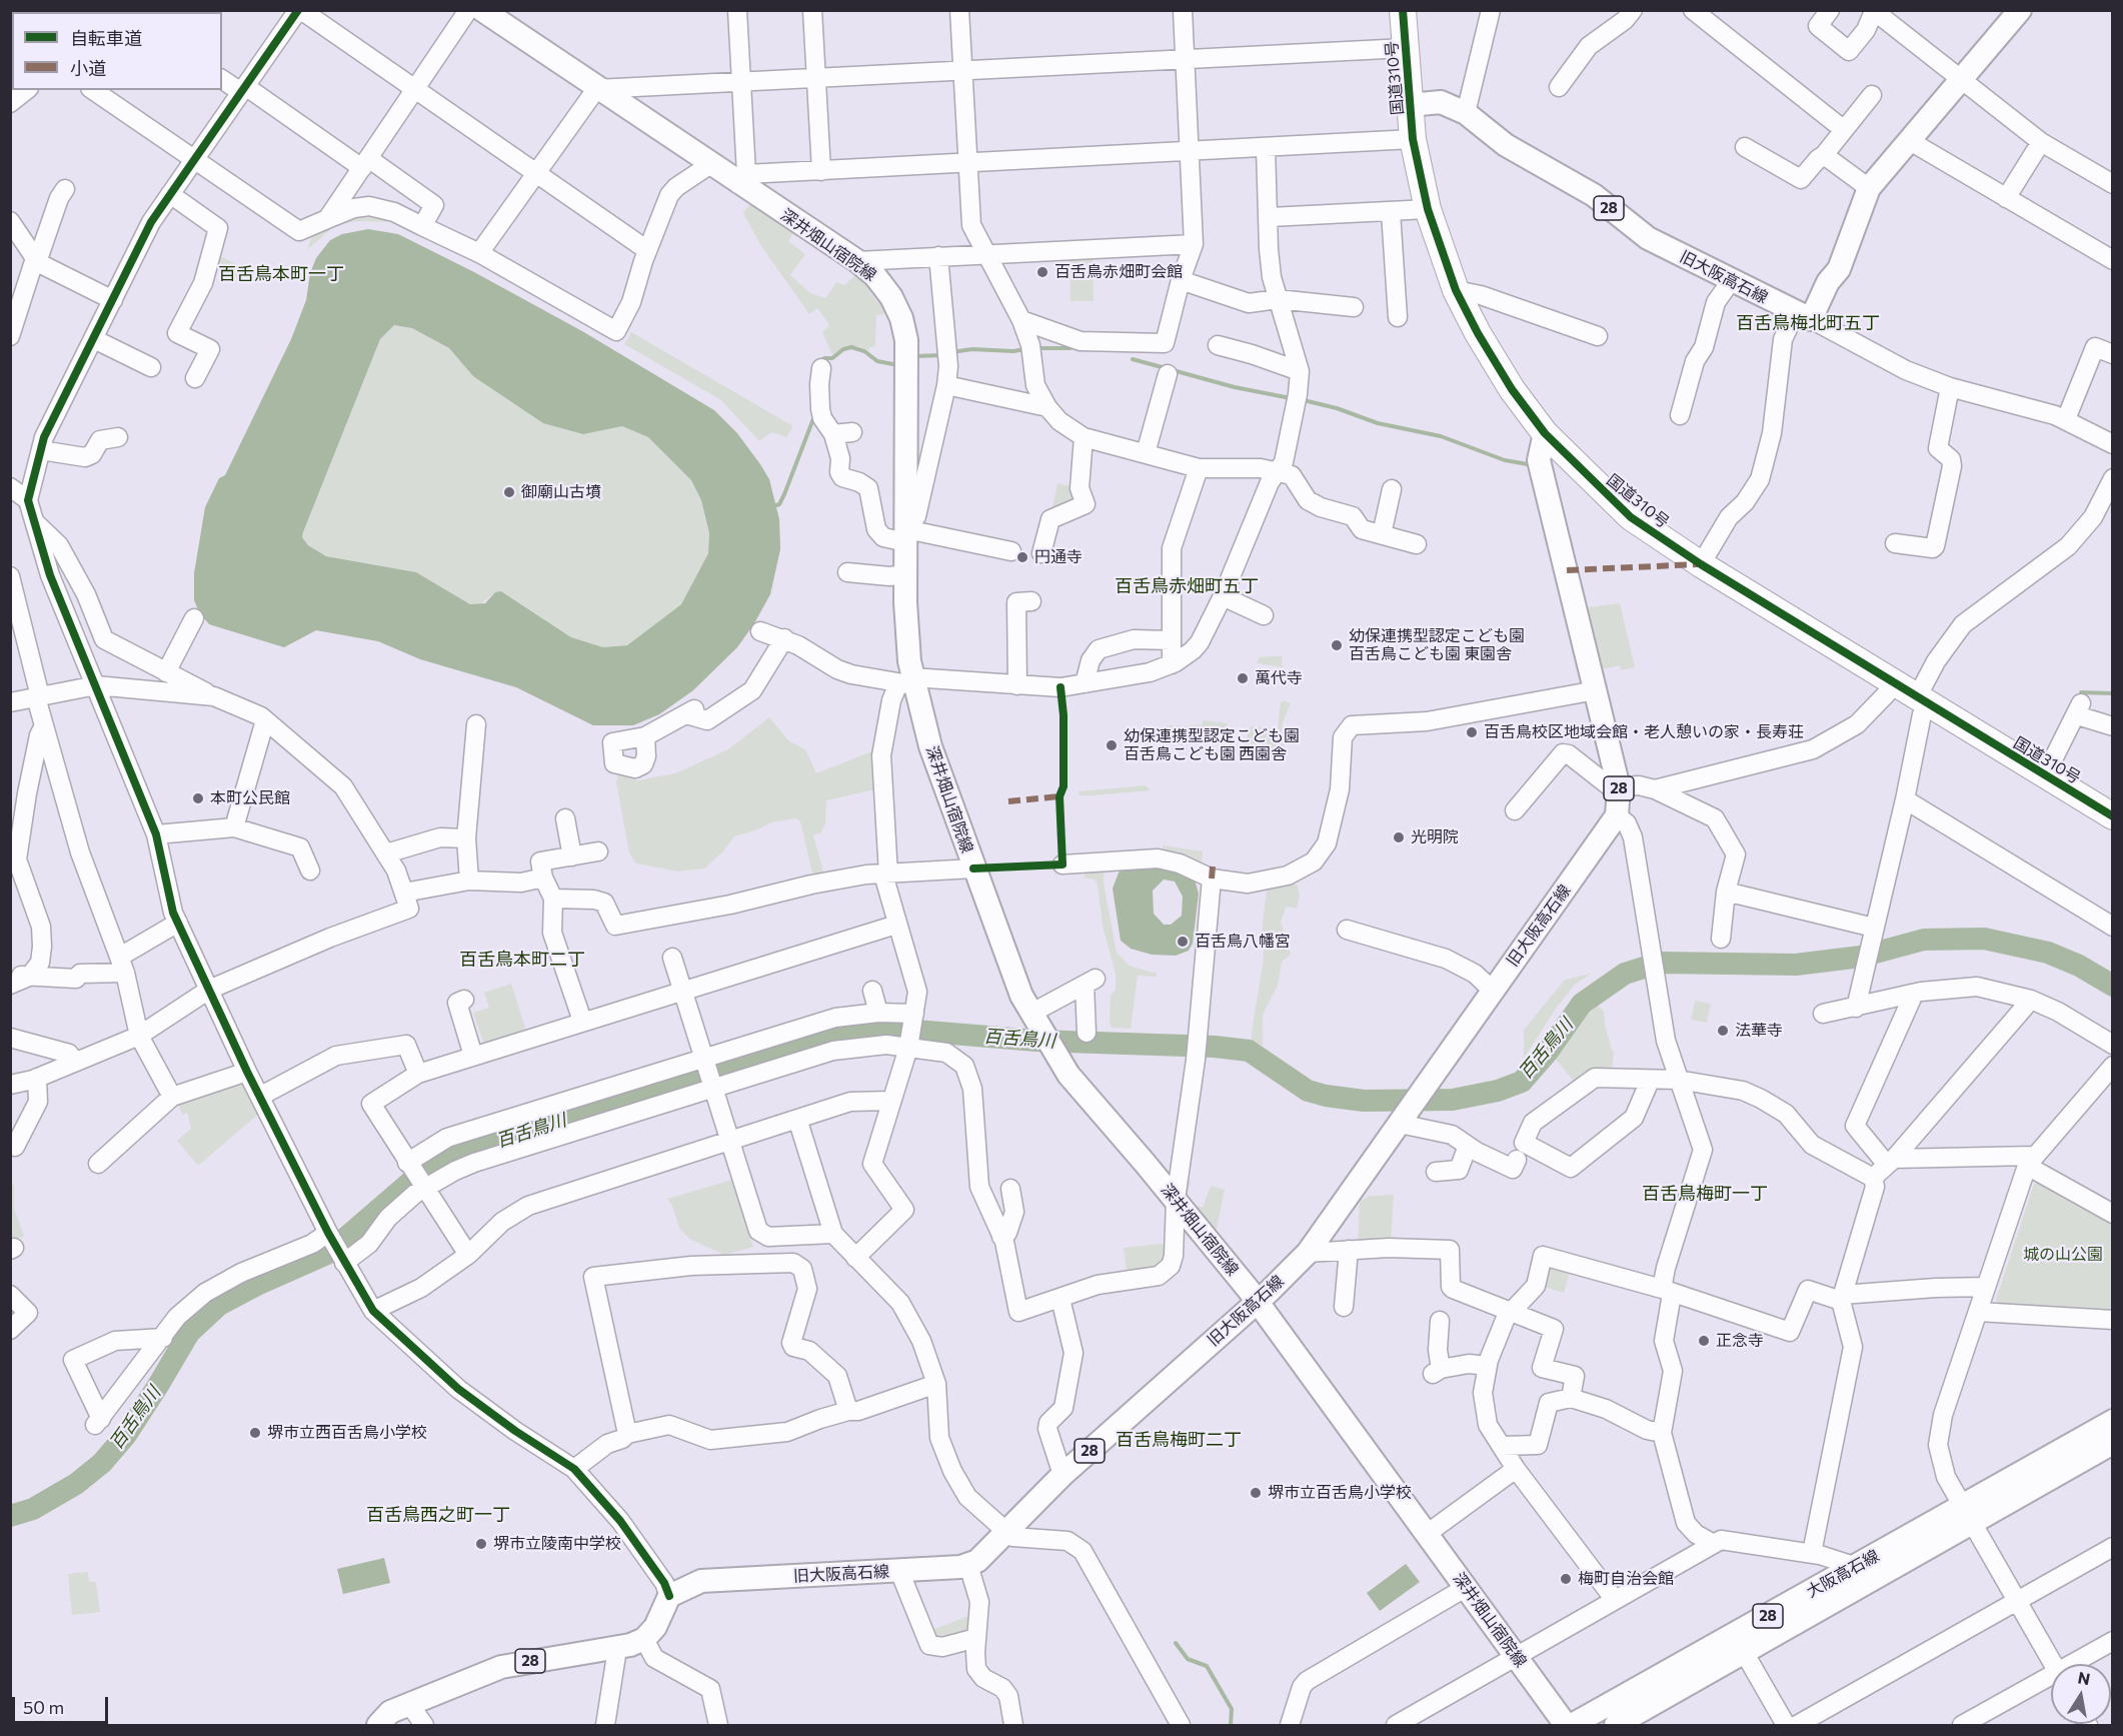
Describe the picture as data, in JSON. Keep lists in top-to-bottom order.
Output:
{
  "streets": {
    "highway": ["国道310号"],
    "main road": [
      "28",
      "深井畑山宿院線",
      "旧大阪高石線",
      "大阪高石線"
    ]
  },
  "crossings": [
    ["国道310号", "28"],
    ["国道310号", "旧大阪高石線"],
    ["28", "旧大阪高石線"],
    ["深井畑山宿院線", "旧大阪高石線"]
  ],
  "districts": [
    "百舌鳥本町一丁",
    "百舌鳥梅北町五丁",
    "百舌鳥赤畑町五丁",
    "百舌鳥本町二丁",
    "百舌鳥梅町一丁",
    "百舌鳥梅町二丁",
    "百舌鳥西之町一丁"
  ],
  "water": ["百舌鳥川"],
  "parks": ["城の山公園"],
  "places": [
    "百舌鳥赤畑町会館",
    "御廟山古墳",
    "円通寺",
    "幼保連携型認定こども園 百舌鳥こども園 東園舎",
    "萬代寺",
    "百舌鳥校区地域会館・老人憩いの家・長寿荘",
    "幼保連携型認定こども園 百舌鳥こども園 西園舎",
    "本町公民館",
    "光明院",
    "百舌鳥八幡宮",
    "法華寺",
    "正念寺",
    "堺市立西百舌鳥小学校",
    "堺市立百舌鳥小学校",
    "堺市立陵南中学校",
    "梅町自治会館"
  ],
  "legend": ["自転車道", "小道"],
  "scale_bar": "50 m",
  "north": "top"
}
